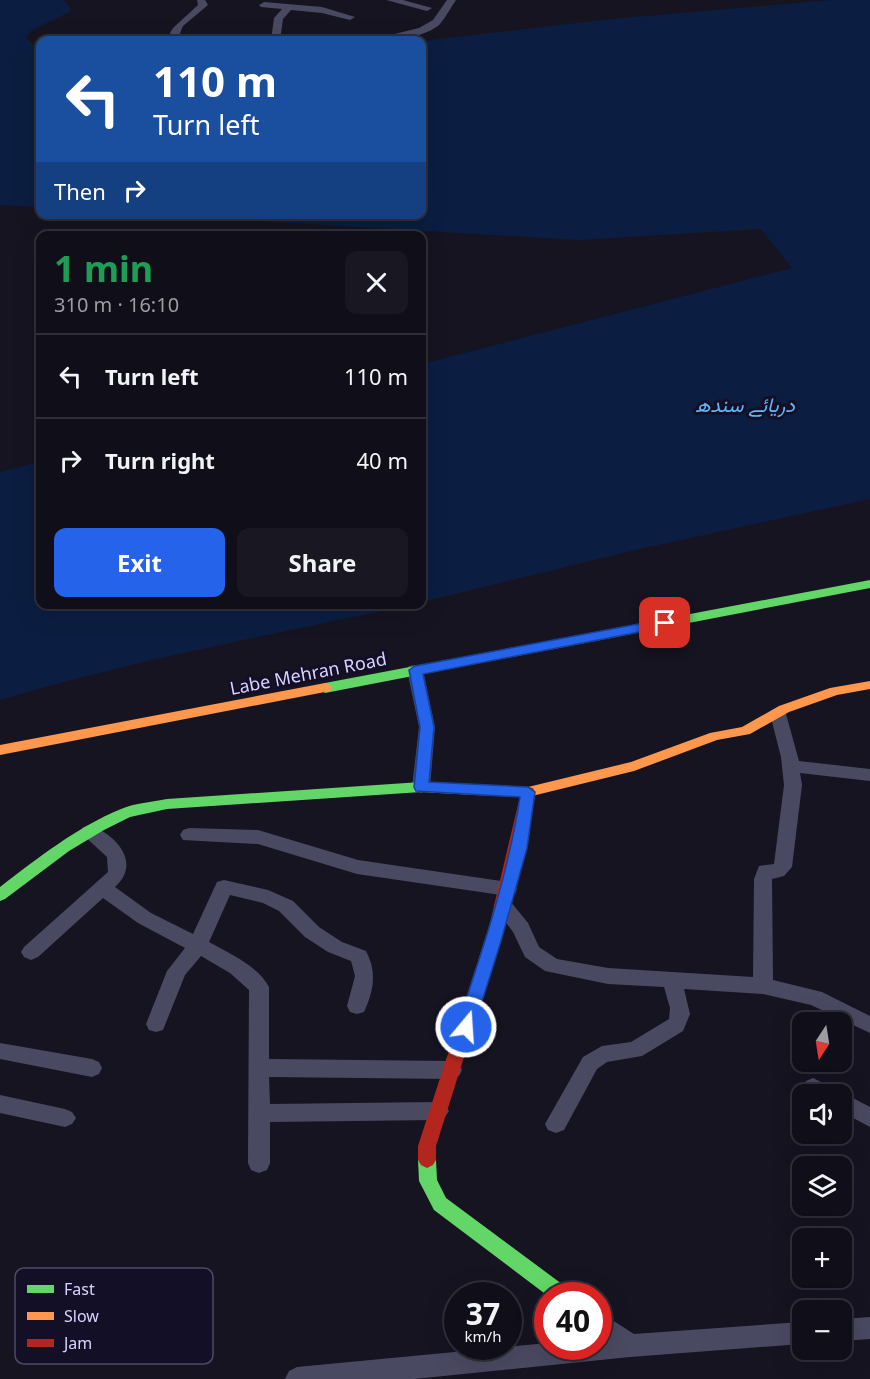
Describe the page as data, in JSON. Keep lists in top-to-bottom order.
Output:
{
  "streets": {
    "street": ["Labe Mehran Road"]
  },
  "water": ["دریائے سندھ"],
  "legend": ["Fast", "Slow", "Jam"],
  "north": "bottom",
  "page": {
    "turn": ["110 m", "Turn left"],
    "then": "Then",
    "heading": ["1 min", "310 m · 16:10"],
    "list": [
      {
        "name": "Turn left",
        "value": "110 m"
      },
      {
        "name": "Turn right",
        "value": "40 m"
      }
    ],
    "buttons": ["Exit", "Share"],
    "map_buttons": ["+", "−"],
    "speed": "37 km/h",
    "limit": "40"
  }
}
